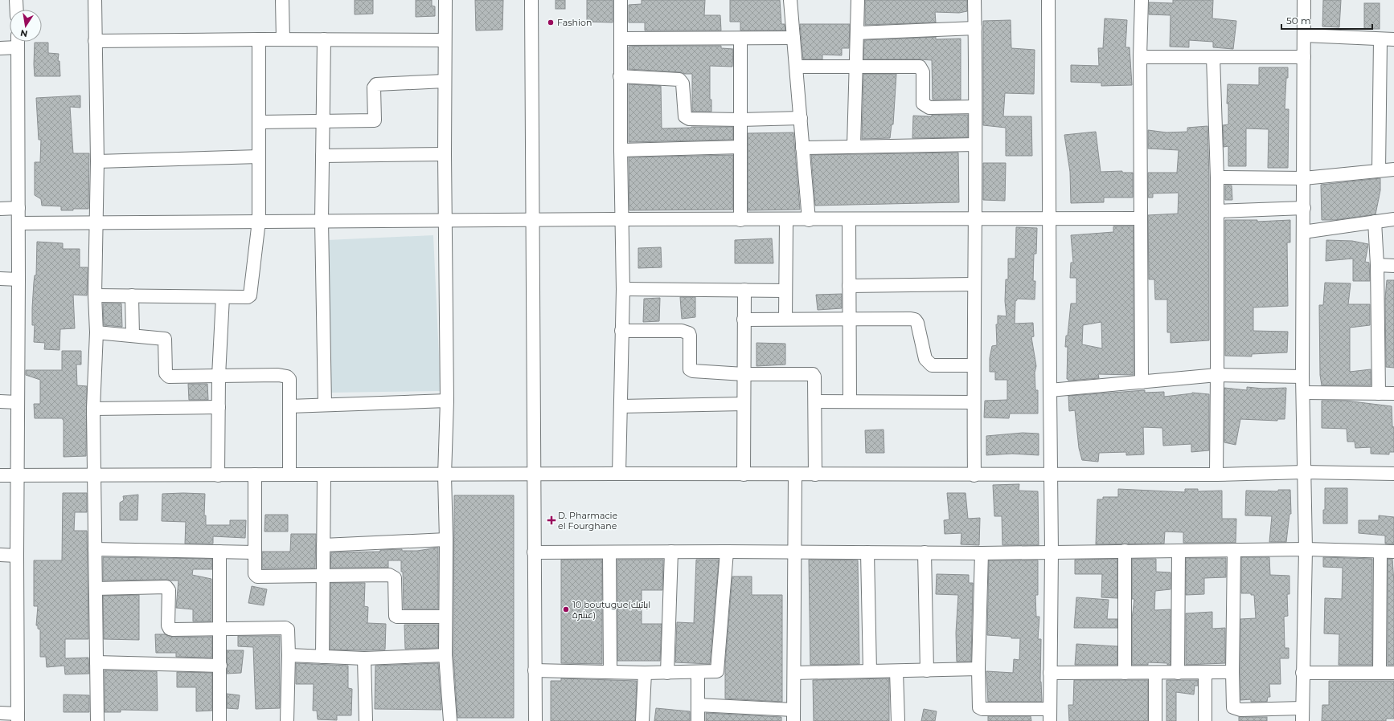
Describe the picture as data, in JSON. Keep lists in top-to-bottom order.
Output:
{
  "places": {
    "other": ["Fashion", "10 boutugue(اباتيك عشرة)"],
    "health": ["D. Pharmacie el Fourghane"]
  },
  "scale_bar": "50 m",
  "north": "bottom"
}
